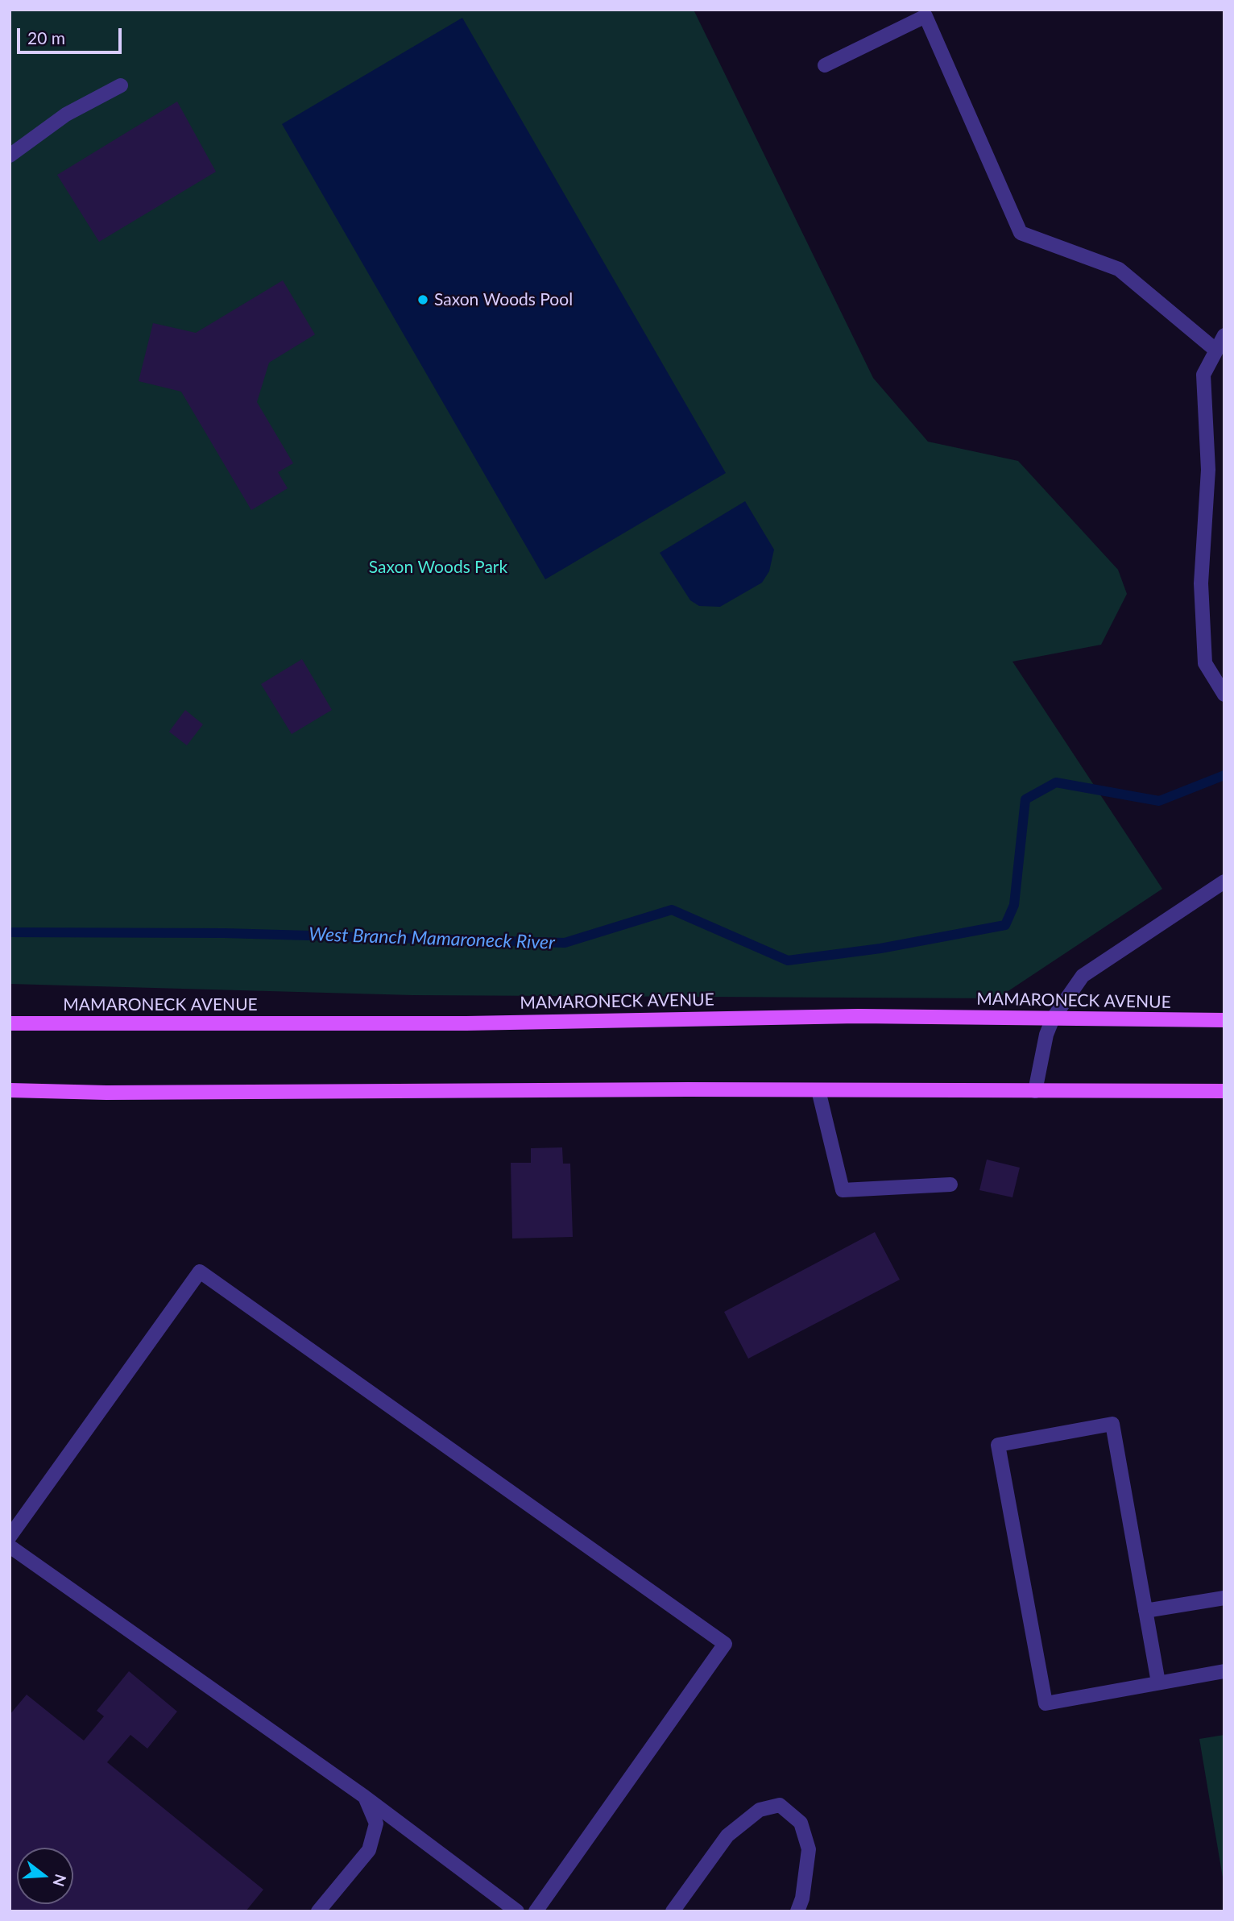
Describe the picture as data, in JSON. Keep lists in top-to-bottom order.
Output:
{
  "streets": {
    "main road": ["MAMARONECK AVENUE"]
  },
  "water": ["West Branch Mamaroneck River"],
  "parks": ["Saxon Woods Park"],
  "places": ["Saxon Woods Pool"],
  "scale_bar": "20 m",
  "north": "right"
}
